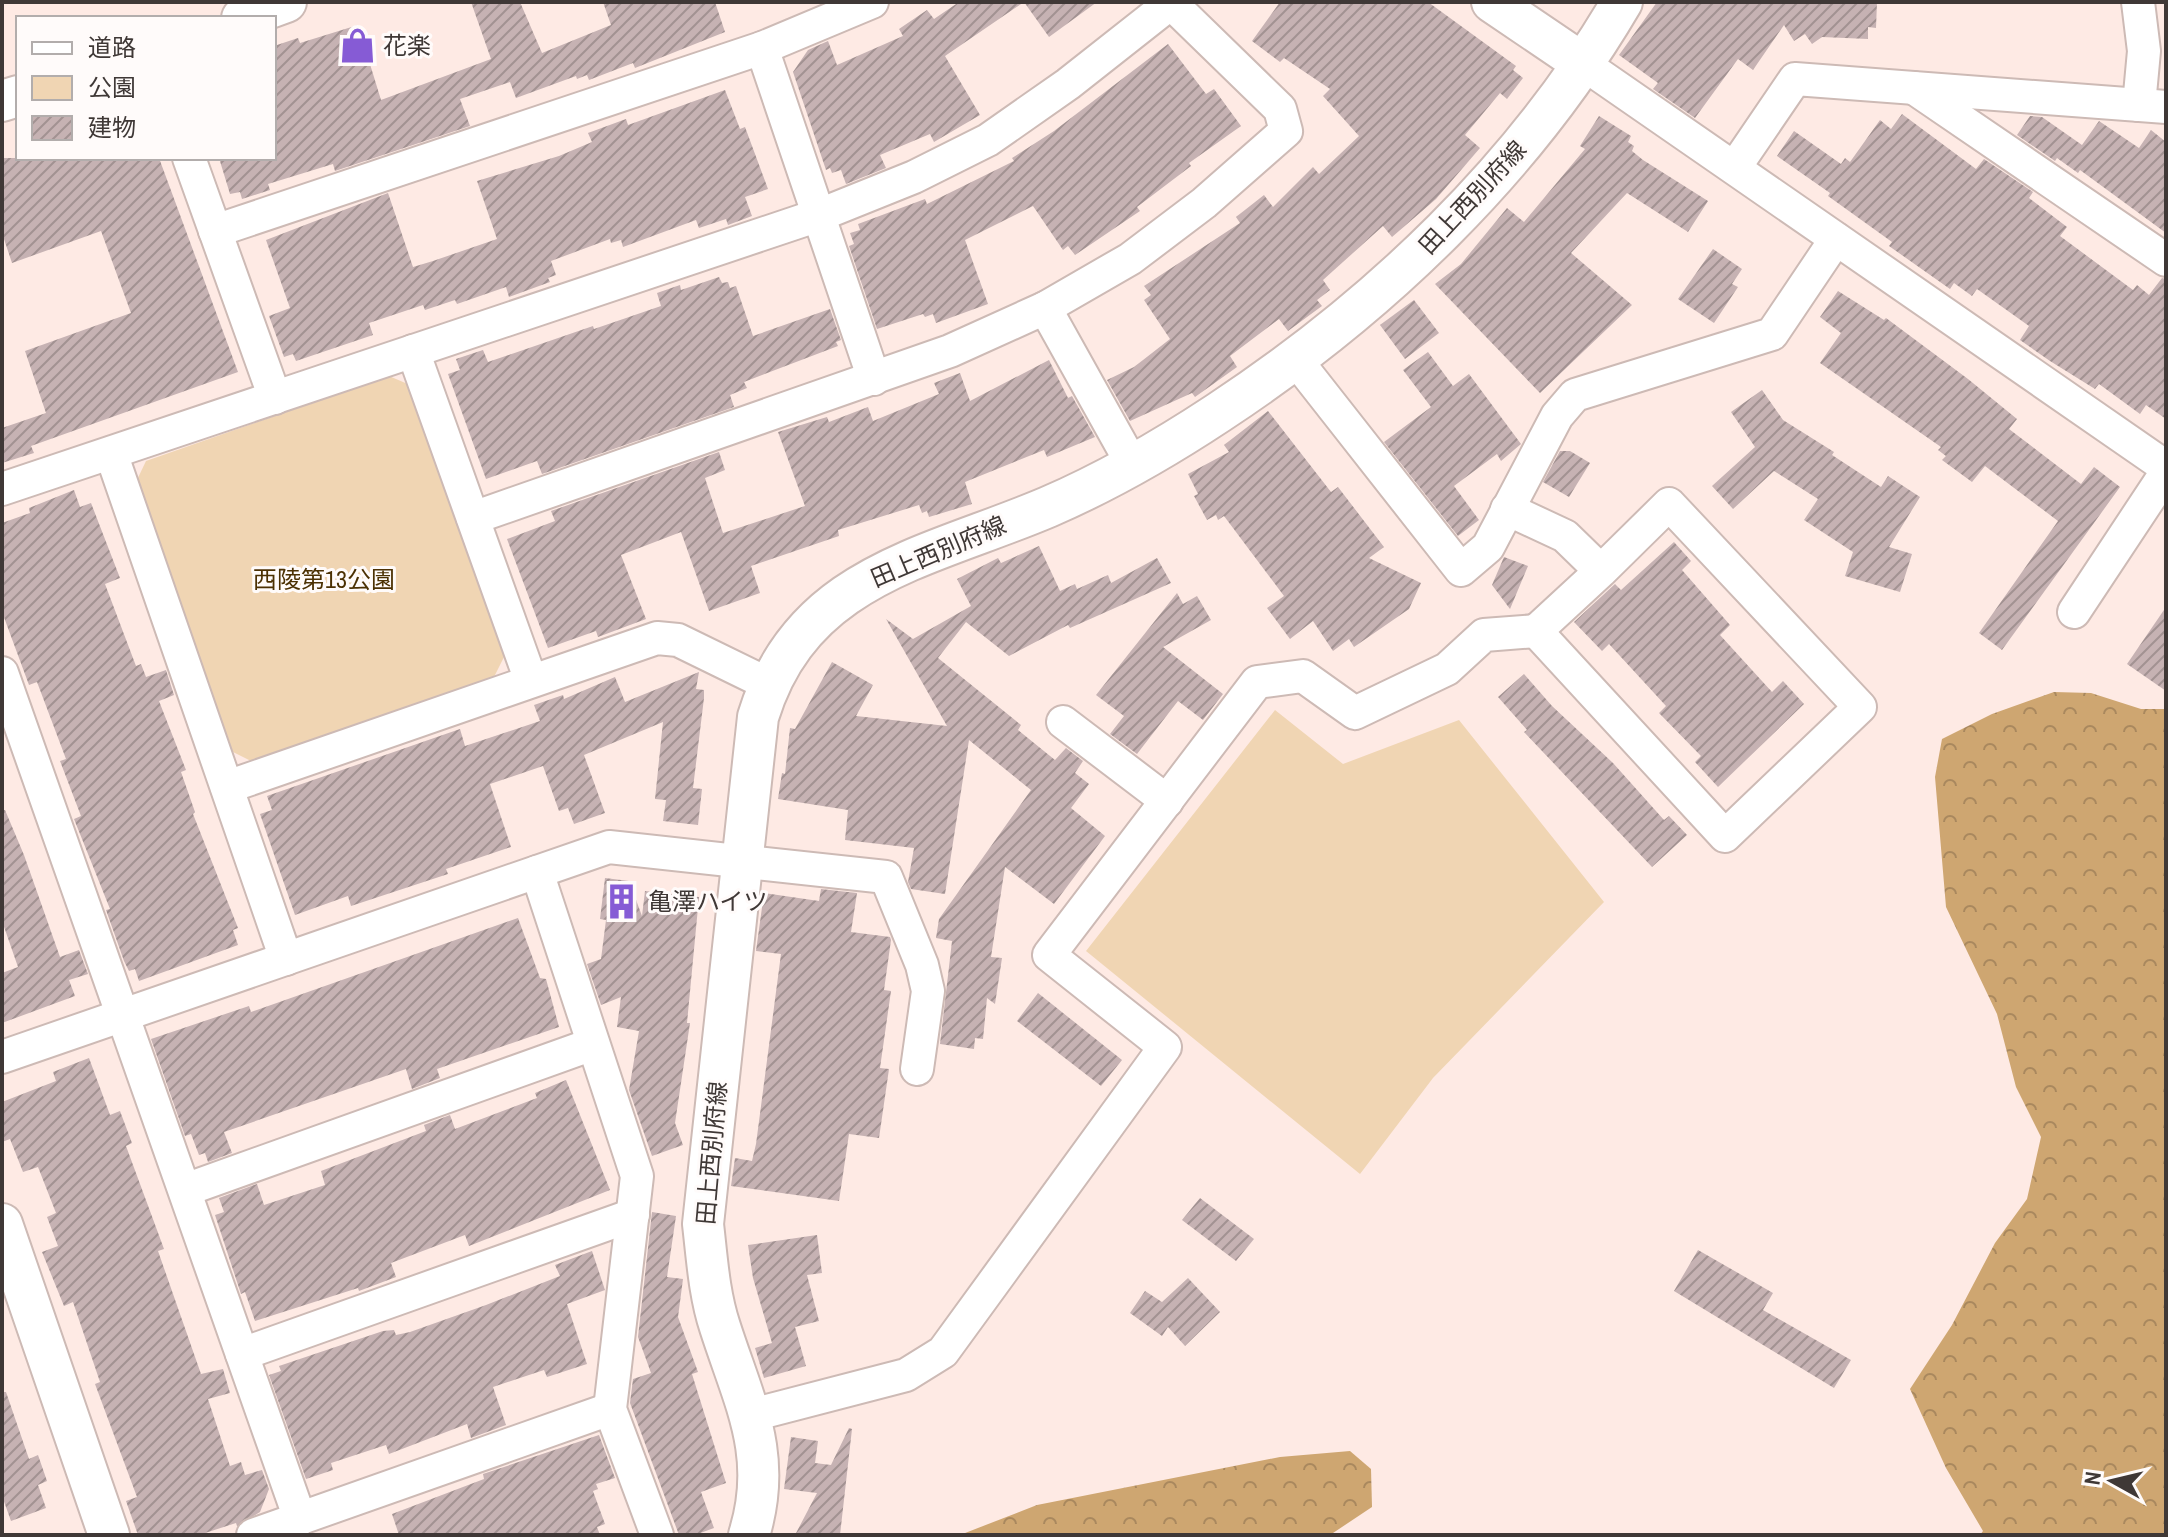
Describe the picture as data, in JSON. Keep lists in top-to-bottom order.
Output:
{
  "streets": {
    "street": ["田上西別府線"]
  },
  "parks": ["西陵第13公園"],
  "places": {
    "shop": ["花楽"],
    "building": ["亀澤ハイツ"]
  },
  "legend": ["道路", "公園", "建物"],
  "north": "left"
}
